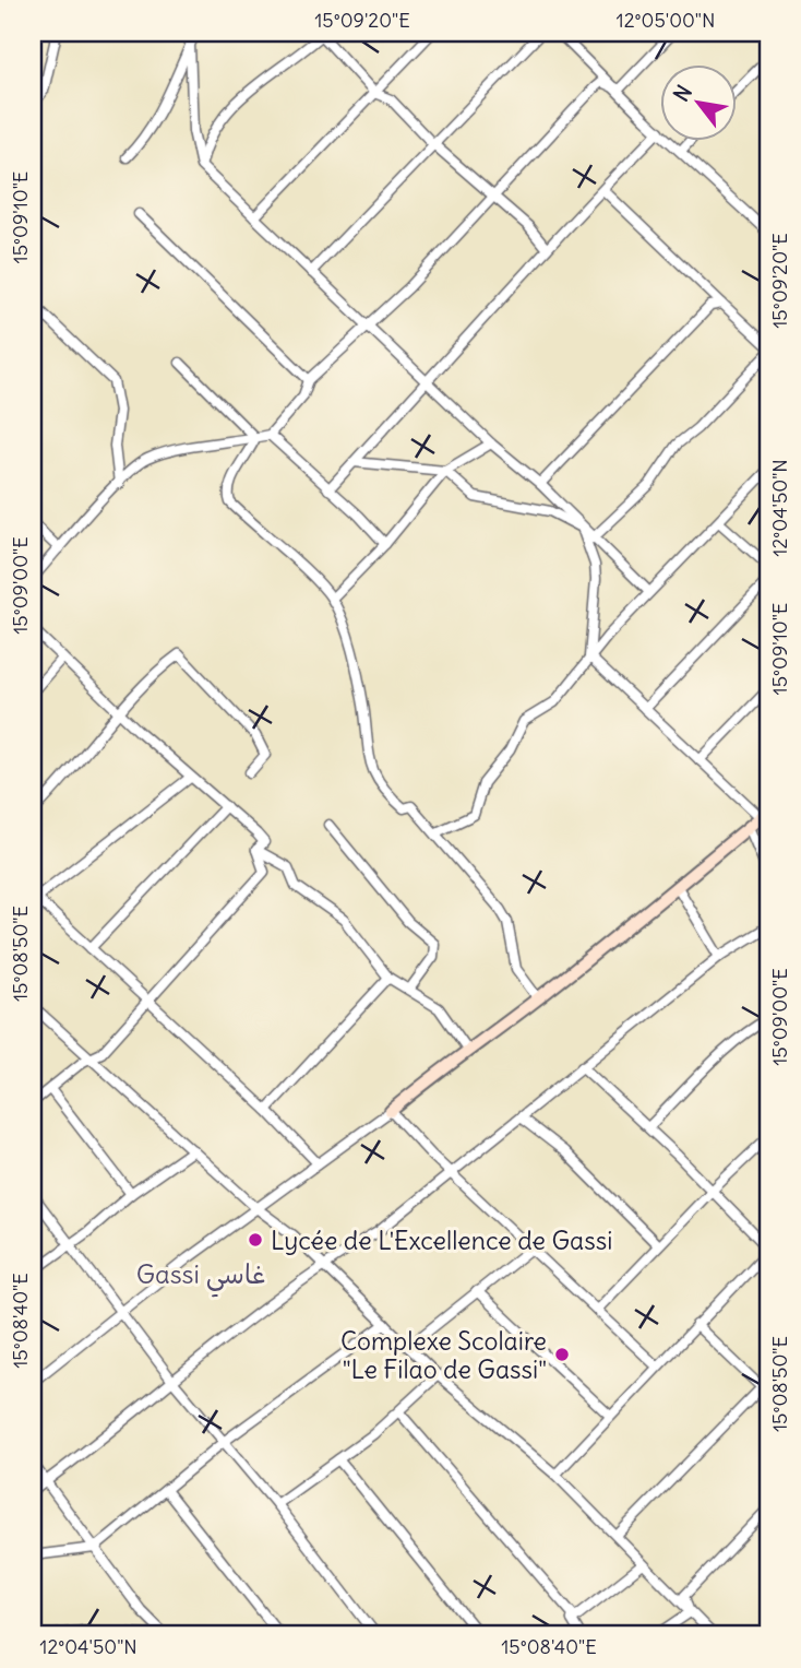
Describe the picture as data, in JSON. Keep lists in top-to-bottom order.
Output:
{
  "districts": ["Gassi غاسي"],
  "places": ["Lycée de L'Excellence de Gassi", "Complexe Scolaire \"Le Filao de Gassi\""],
  "north": "top left",
  "coordinates": [
    "15°09'20\"E",
    "12°05'00\"N",
    "15°09'10\"E",
    "12°04'50\"N",
    "15°09'00\"E",
    "15°08'50\"E",
    "15°08'40\"E"
  ]
}
